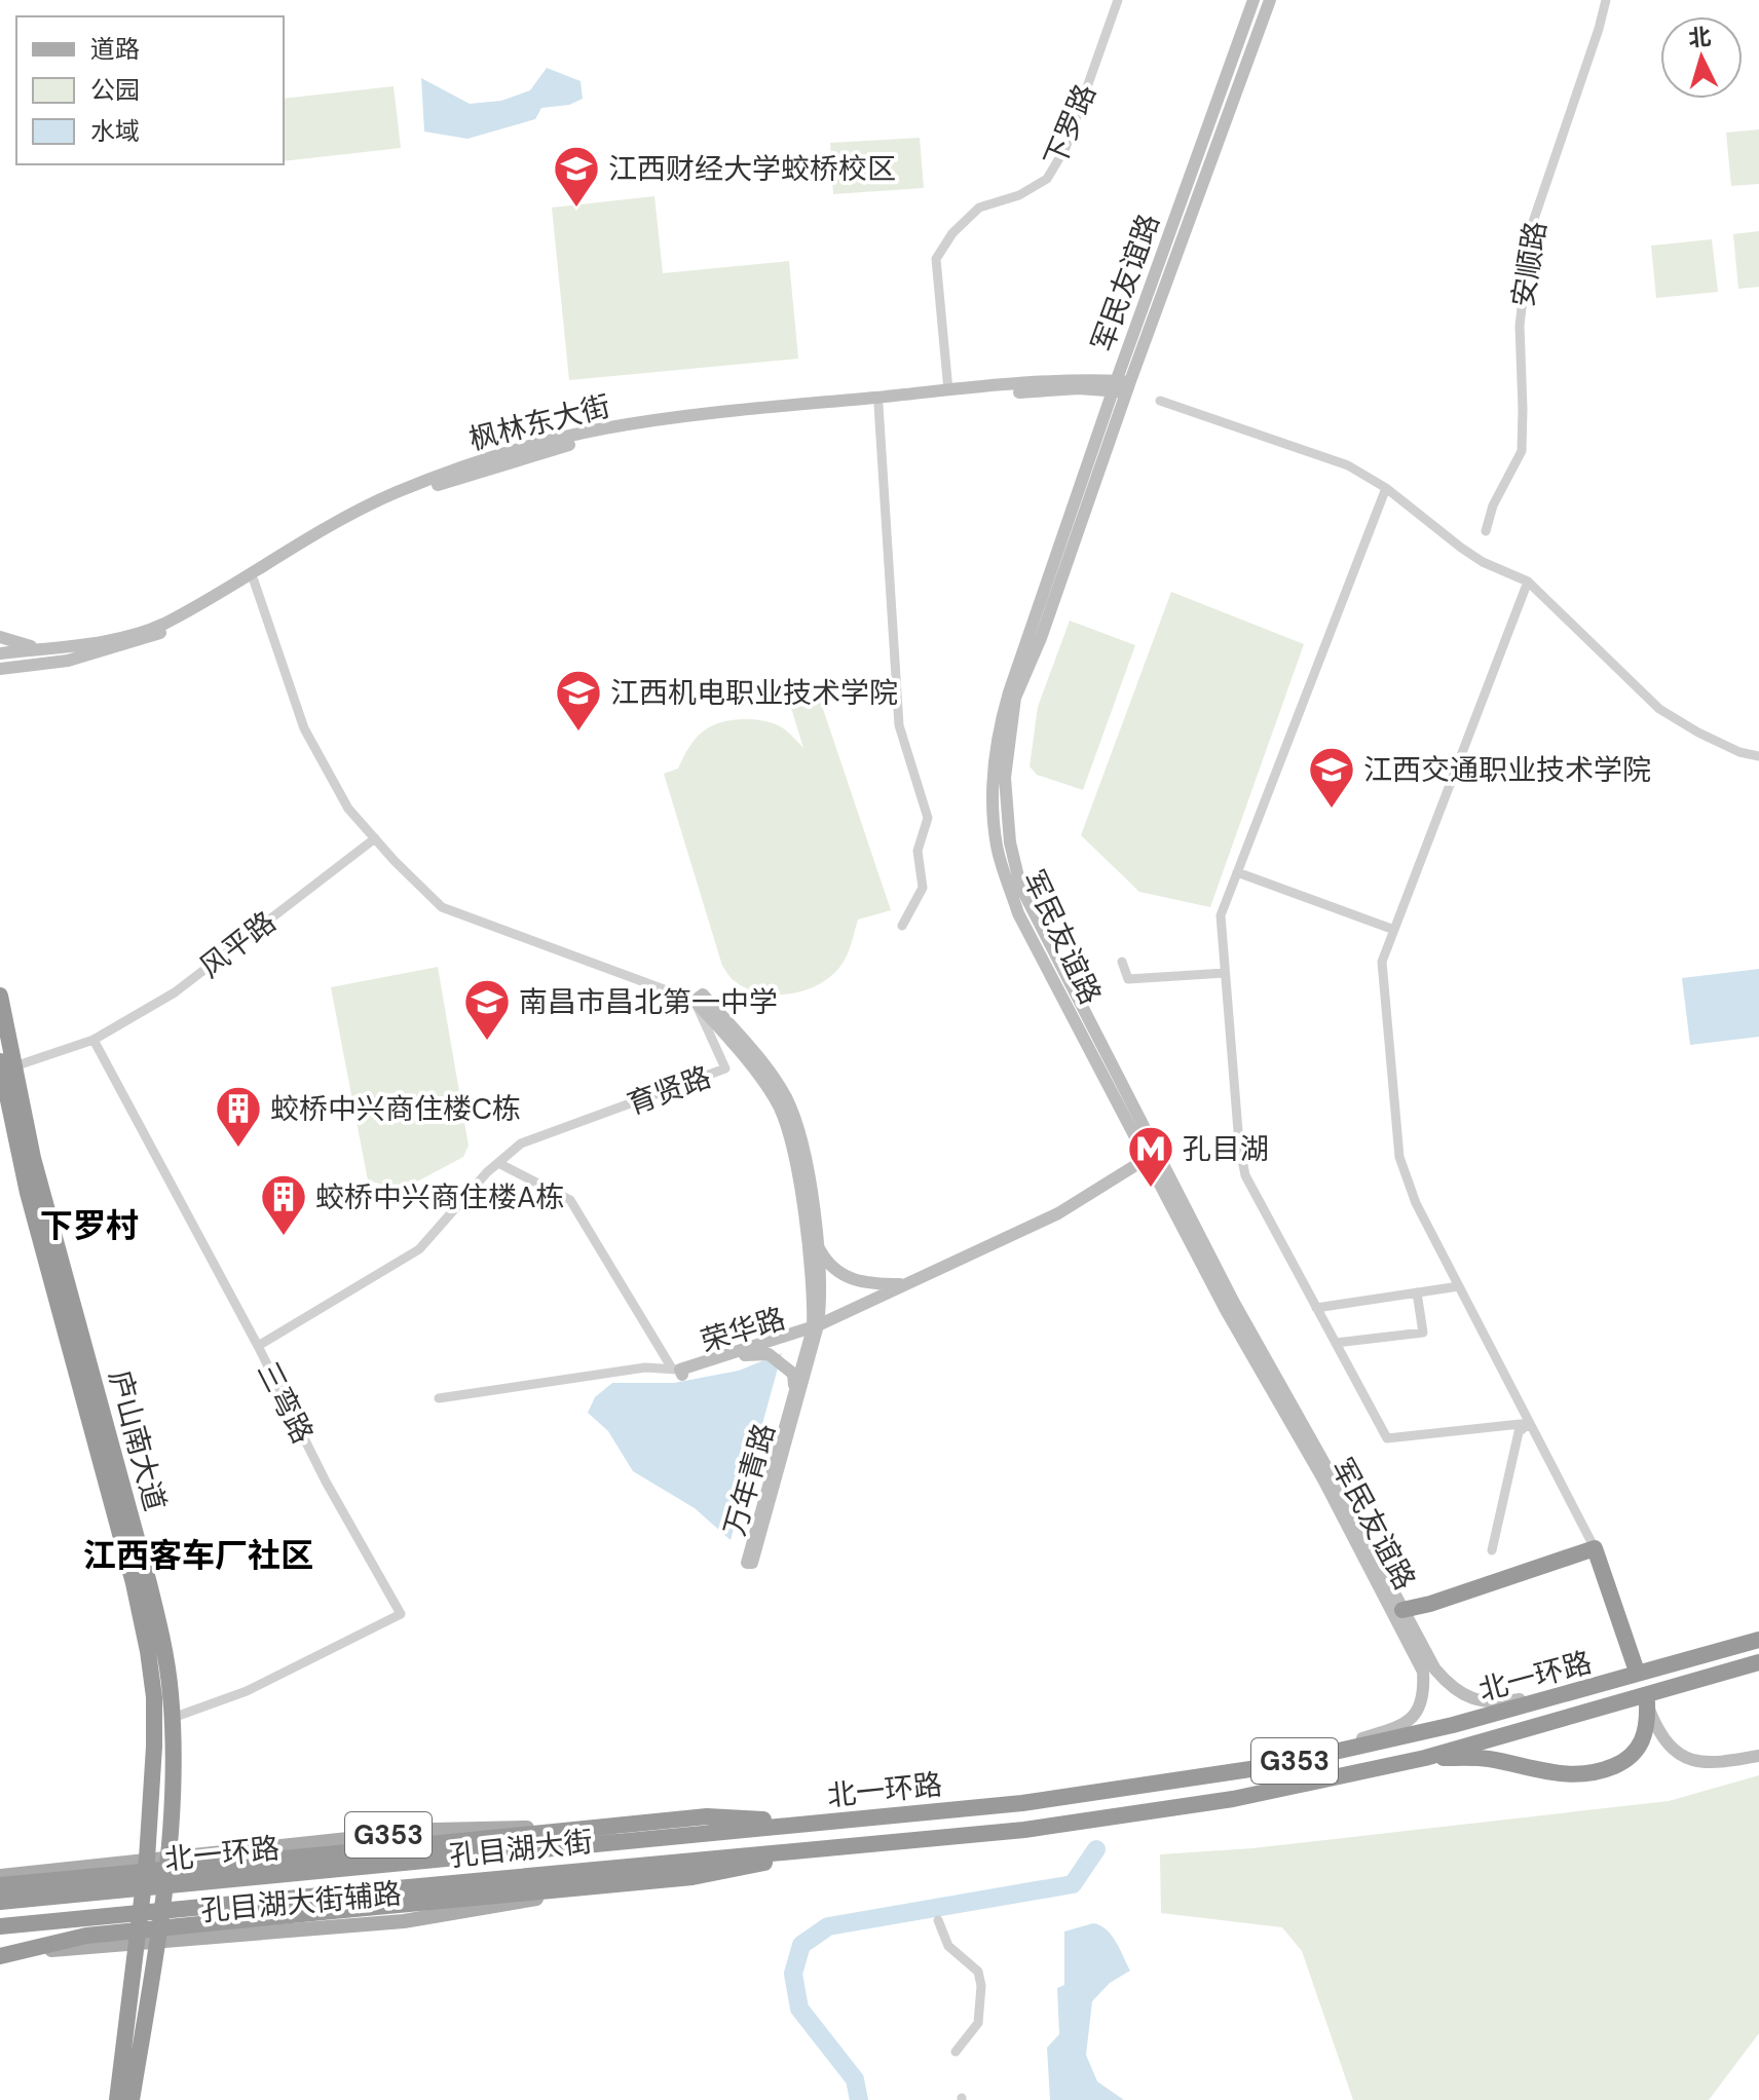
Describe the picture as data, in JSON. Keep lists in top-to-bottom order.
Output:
{
  "streets": {
    "highway": [
      "庐山南大道",
      "北一环路",
      "G353",
      "孔目湖大街"
    ],
    "main road": ["孔目湖大街辅路"],
    "street": [
      "下罗路",
      "安顺路",
      "军民友谊路",
      "枫林东大街",
      "风平路",
      "育贤路",
      "荣华路",
      "三弯路",
      "万年青路"
    ]
  },
  "crossings": [
    ["下罗路", "枫林东大街"],
    ["军民友谊路", "枫林东大街"],
    ["军民友谊路", "荣华路"],
    ["风平路", "三弯路"],
    ["育贤路", "三弯路"],
    ["育贤路", "万年青路"],
    ["荣华路", "万年青路"],
    ["三弯路", "庐山南大道"],
    ["庐山南大道", "孔目湖大街辅路"],
    ["北一环路", "G353"],
    ["北一环路", "孔目湖大街"],
    ["G353", "孔目湖大街"],
    ["G353", "孔目湖大街辅路"]
  ],
  "districts": ["下罗村", "江西客车厂社区"],
  "places": {
    "school or university": [
      "江西财经大学蛟桥校区",
      "江西机电职业技术学院",
      "江西交通职业技术学院",
      "南昌市昌北第一中学"
    ],
    "building": ["蛟桥中兴商住楼C栋", "蛟桥中兴商住楼A栋"],
    "metro station": ["孔目湖"]
  },
  "legend": ["道路", "公园", "水域"],
  "north": "top"
}
